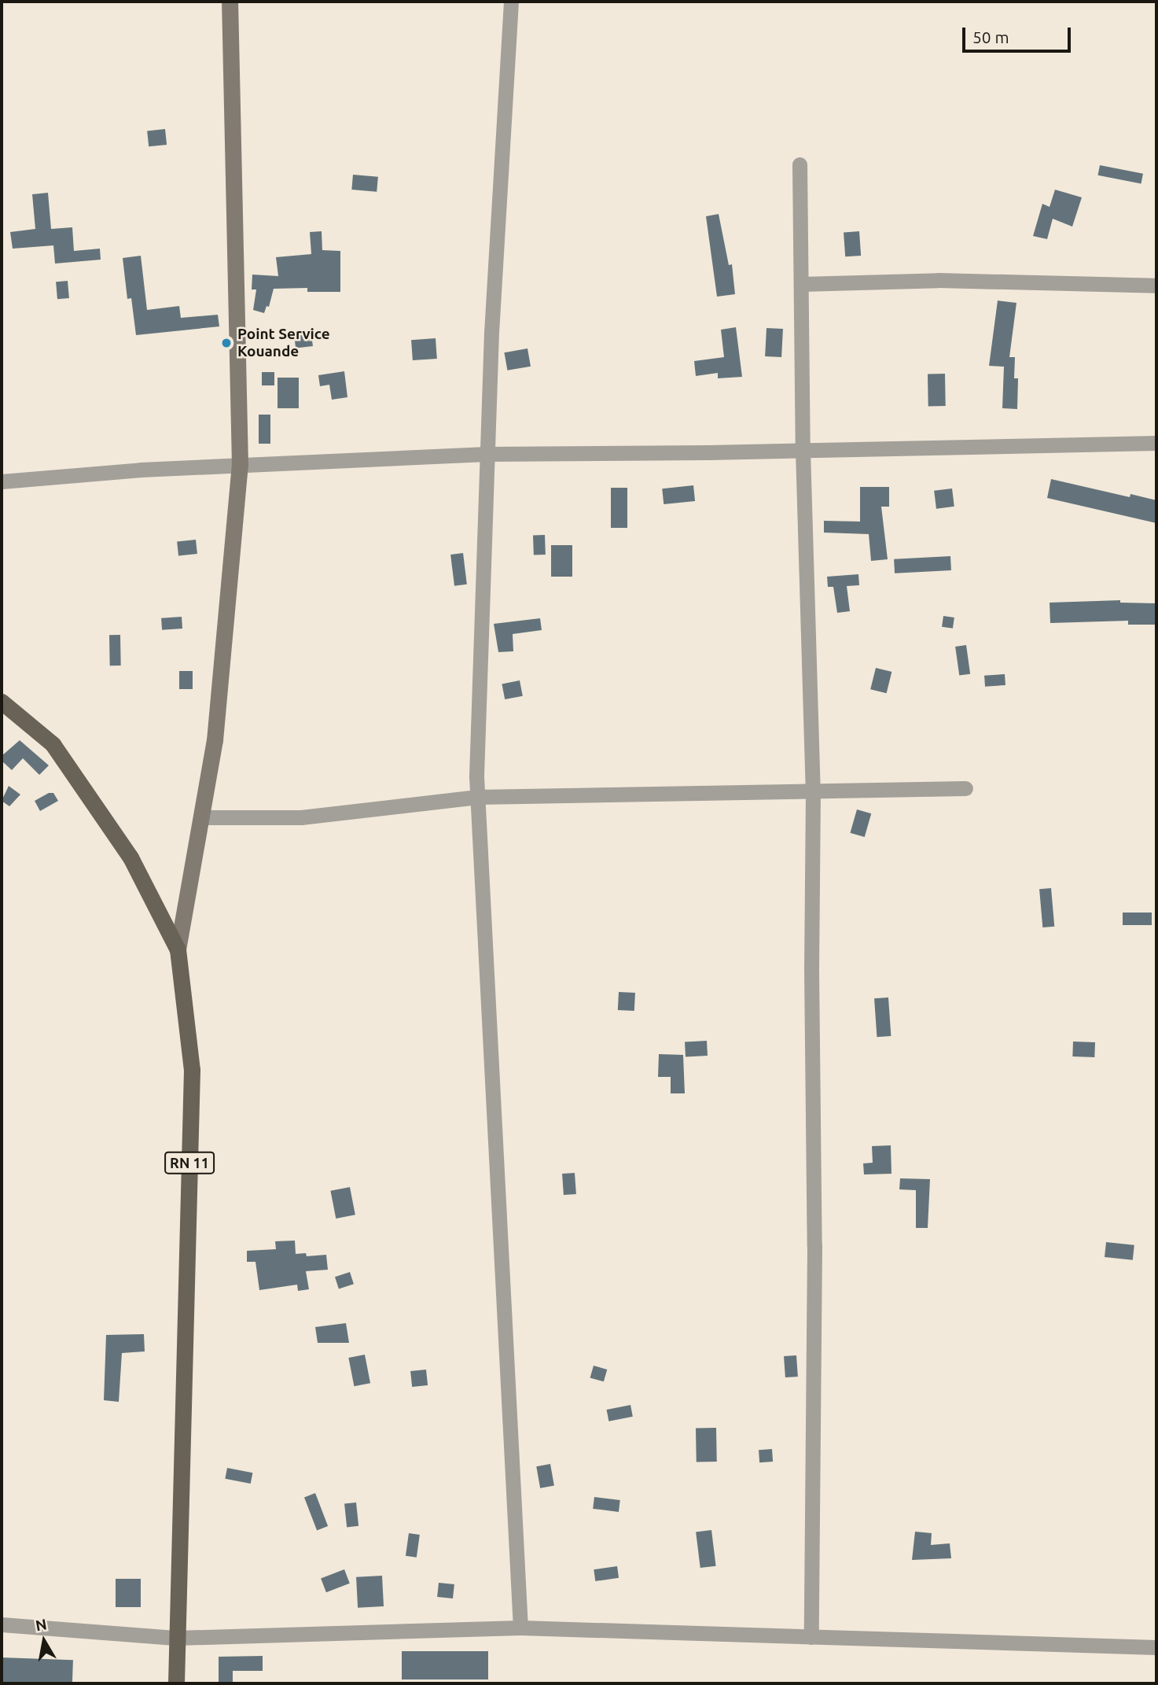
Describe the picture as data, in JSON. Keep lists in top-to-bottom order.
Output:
{
  "streets": {
    "main road": ["RN 11"]
  },
  "places": ["Point Service Kouande"],
  "scale_bar": "50 m",
  "north": "top"
}
